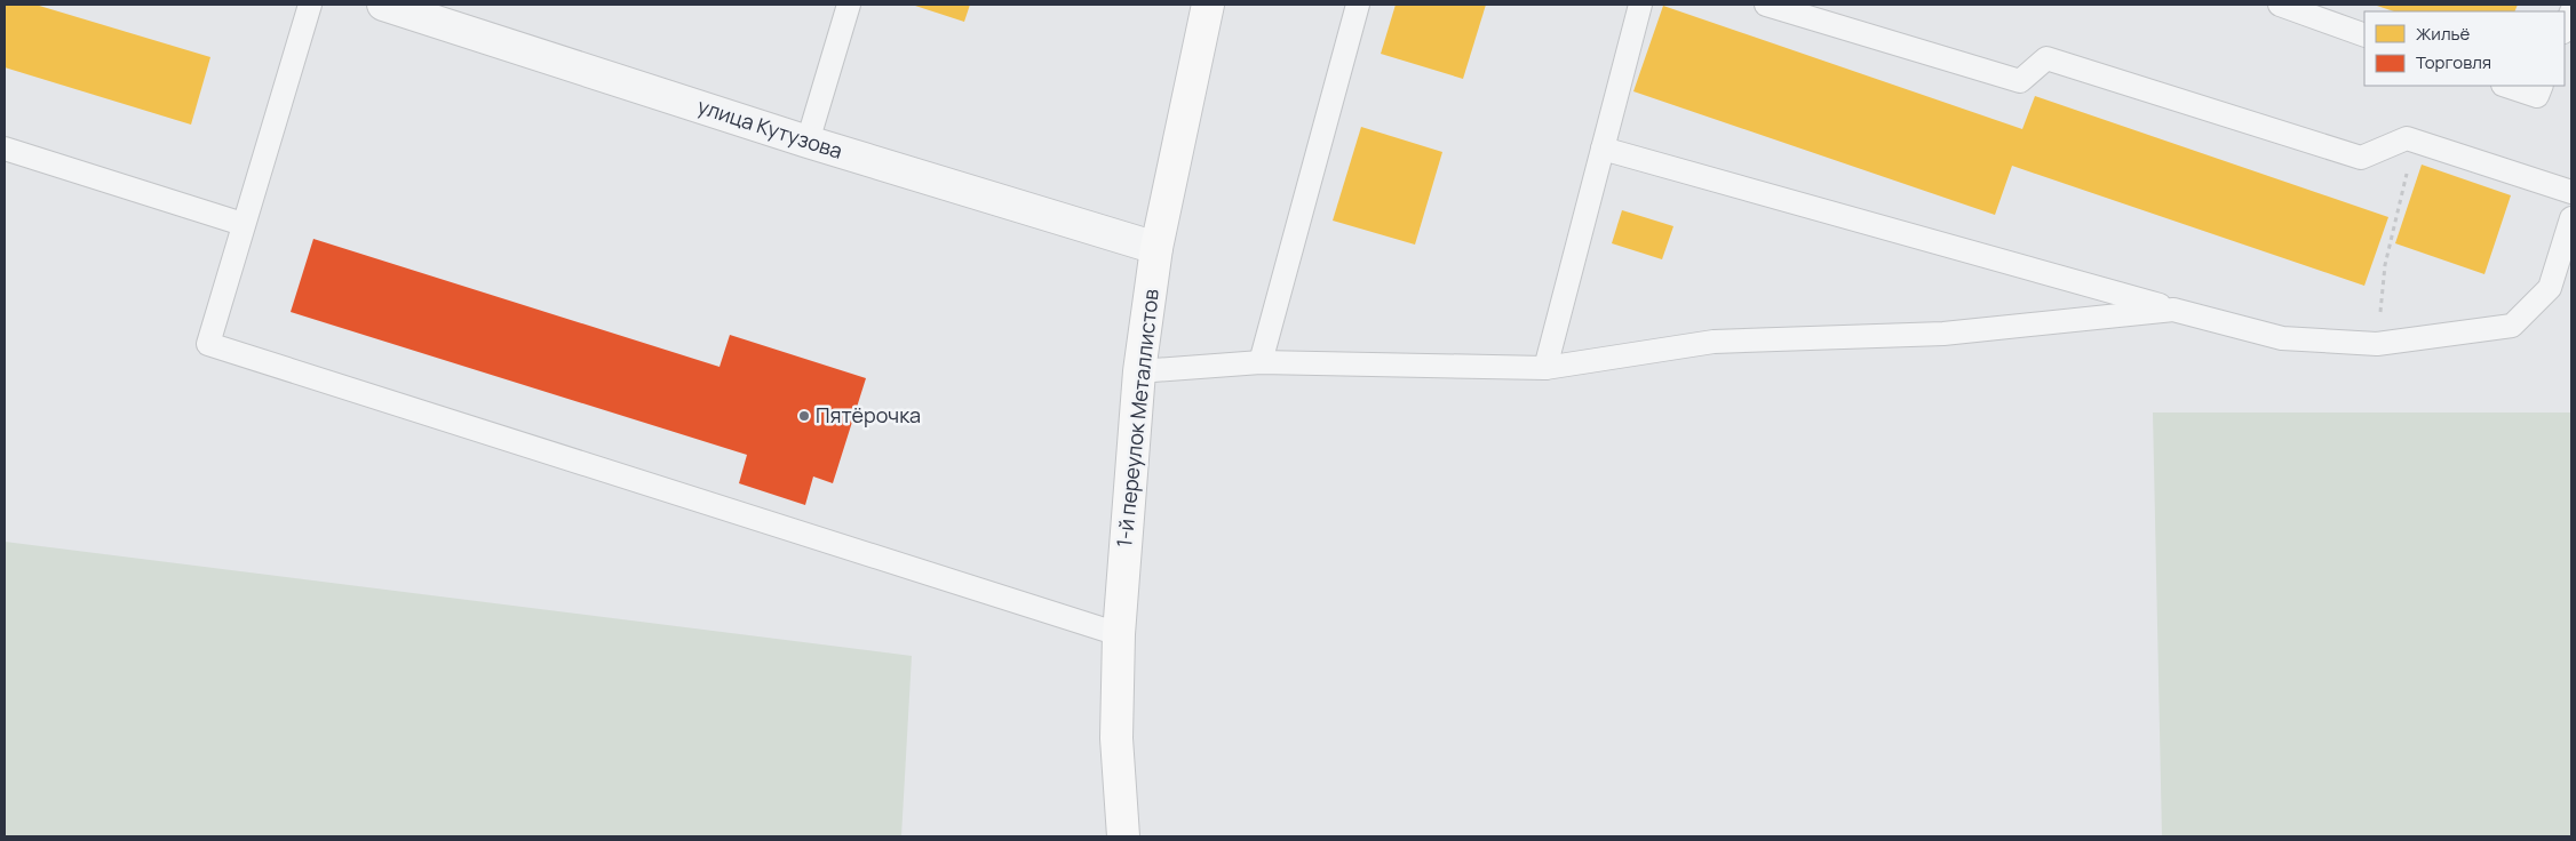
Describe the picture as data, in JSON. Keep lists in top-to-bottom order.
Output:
{
  "streets": {
    "street": ["улица Кутузова", "1-й переулок Металлистов"]
  },
  "crossings": [
    ["улица Кутузова", "1-й переулок Металлистов"]
  ],
  "places": ["Пятёрочка"],
  "legend": ["Жильё", "Торговля"]
}
